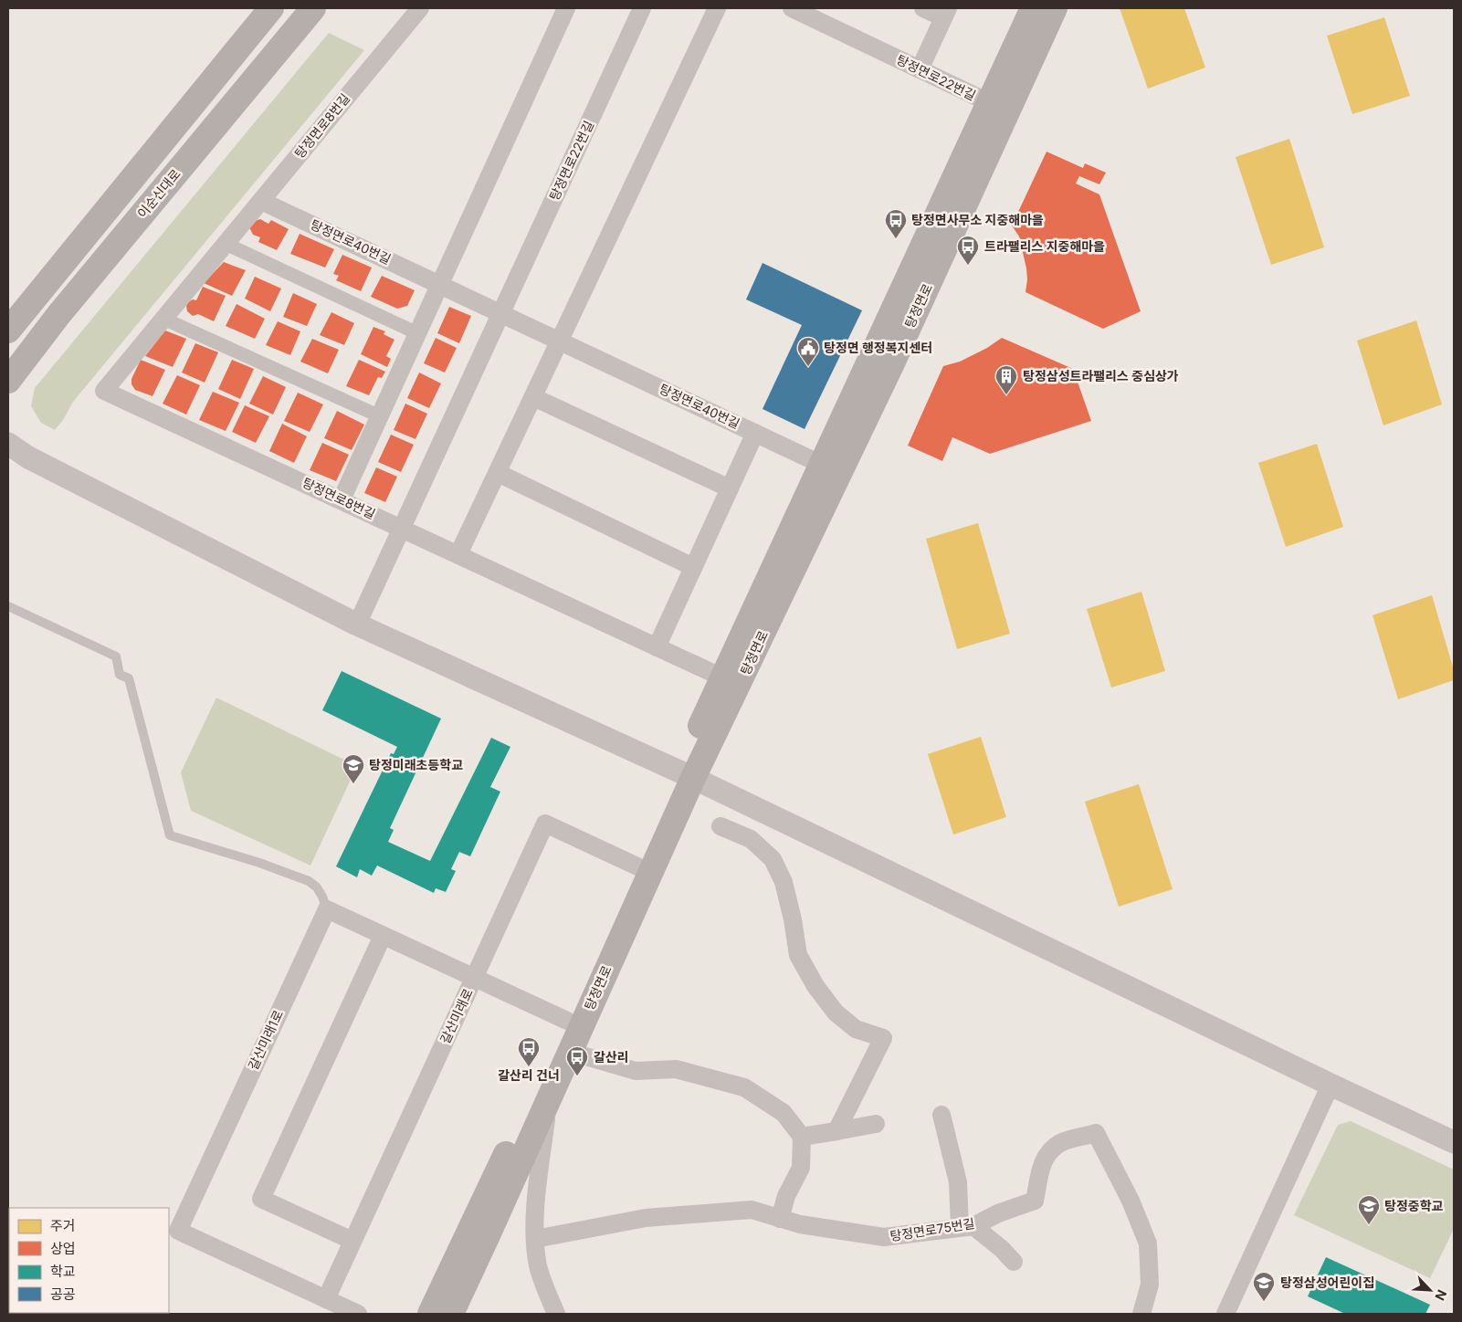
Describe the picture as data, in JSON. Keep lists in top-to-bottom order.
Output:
{
  "streets": {
    "main road": ["이순신대로", "탕정면로"],
    "street": [
      "탕정면로22번길",
      "탕정면로8번길",
      "탕정면로40번길",
      "갈산미래로",
      "갈산미래1로",
      "탕정면로75번길"
    ]
  },
  "crossings": [
    ["탕정면로22번길", "탕정면로40번길"],
    ["탕정면로22번길", "탕정면로"],
    ["탕정면로8번길", "탕정면로40번길"],
    ["탕정면로8번길", "탕정면로"],
    ["탕정면로40번길", "탕정면로"],
    ["탕정면로", "갈산미래로"],
    ["탕정면로", "탕정면로75번길"],
    ["갈산미래로", "갈산미래1로"]
  ],
  "places": {
    "bus stop": [
      "탕정면사무소 지중해마을",
      "트라팰리스 지중해마을",
      "갈산리 건너",
      "갈산리"
    ],
    "public building": ["탕정면 행정복지센터"],
    "building": ["탕정삼성트라팰리스 중심상가"],
    "school or university": ["탕정미래초등학교", "탕정중학교", "탕정삼성어린이집"]
  },
  "legend": [
    "주거",
    "상업",
    "학교",
    "공공"
  ],
  "north": "bottom right"
}
